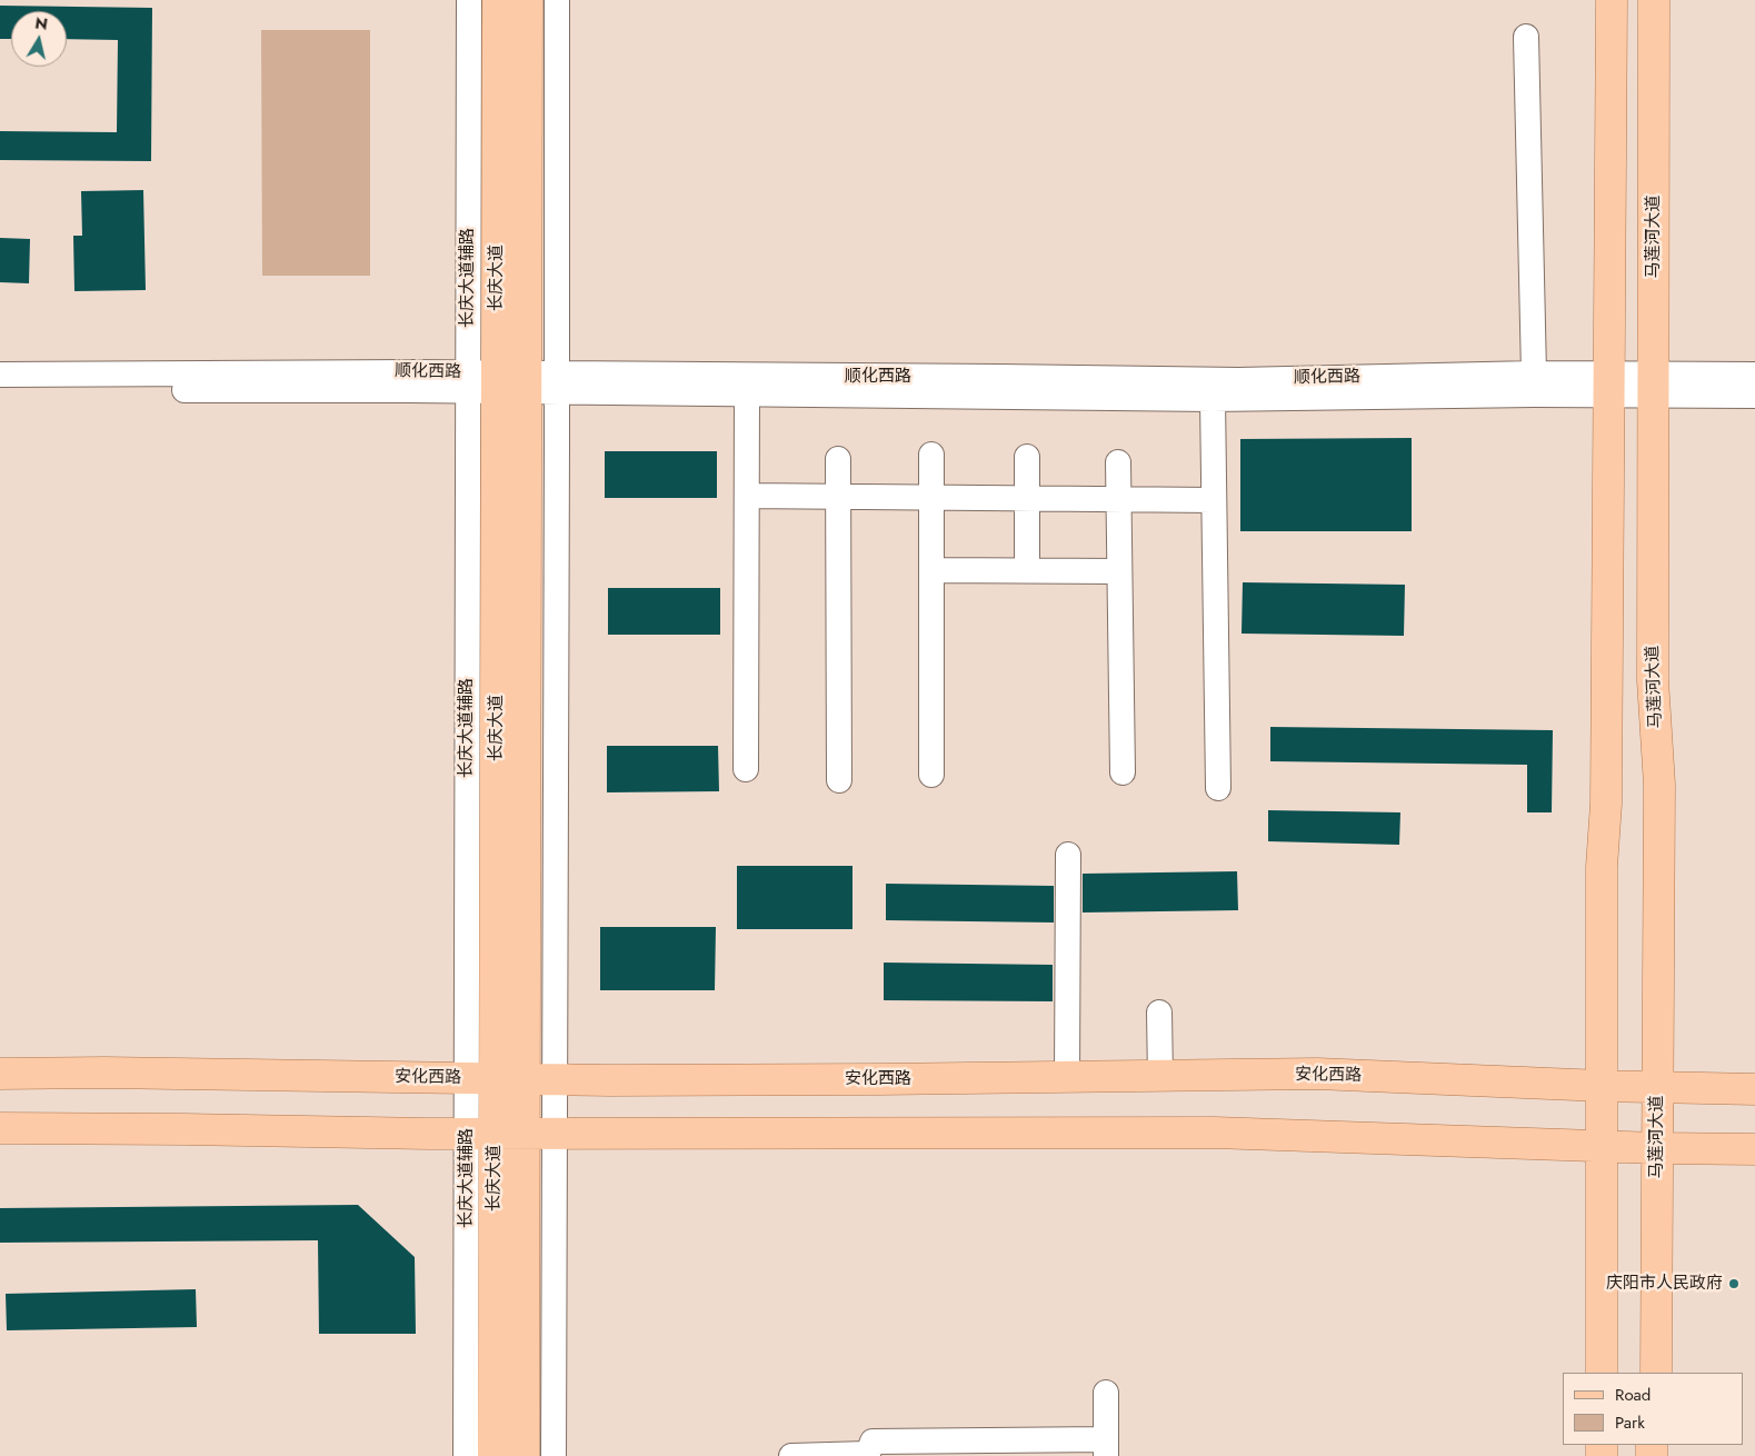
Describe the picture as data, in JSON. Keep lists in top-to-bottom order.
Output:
{
  "streets": {
    "main road": ["马莲河大道", "长庆大道", "安化西路"],
    "street": ["长庆大道辅路", "顺化西路"]
  },
  "crossings": [
    ["马莲河大道", "顺化西路"],
    ["马莲河大道", "安化西路"],
    ["长庆大道辅路", "长庆大道"],
    ["长庆大道辅路", "顺化西路"],
    ["长庆大道辅路", "安化西路"],
    ["长庆大道", "顺化西路"],
    ["长庆大道", "安化西路"]
  ],
  "places": ["庆阳市人民政府"],
  "legend": ["Road", "Park"],
  "north": "top"
}
